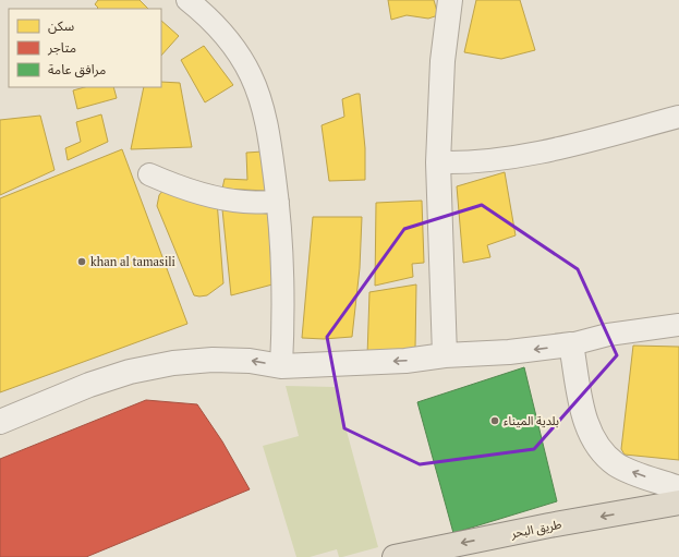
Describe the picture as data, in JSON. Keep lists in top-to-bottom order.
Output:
{
  "streets": {
    "highway": ["طريق البحر"]
  },
  "one_way": ["طريق البحر"],
  "places": ["khan al tamasili", "بلدية الميناء"],
  "legend": ["سكن", "متاجر", "مرافق عامة"]
}
